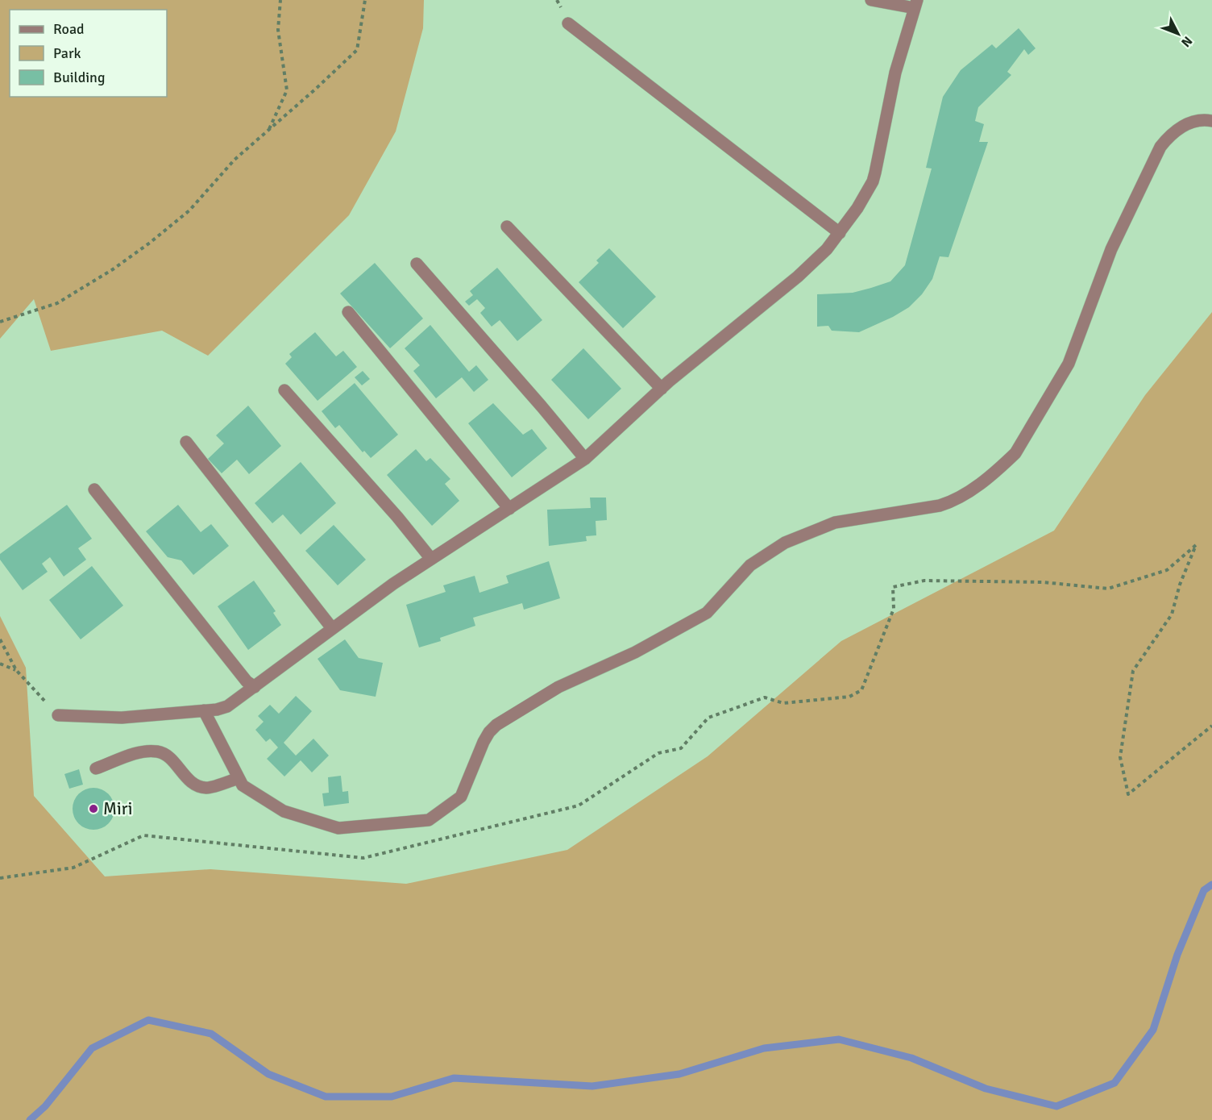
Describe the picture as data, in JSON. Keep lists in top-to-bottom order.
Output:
{
  "places": ["Miri"],
  "legend": ["Road", "Park", "Building"],
  "north": "bottom right"
}
